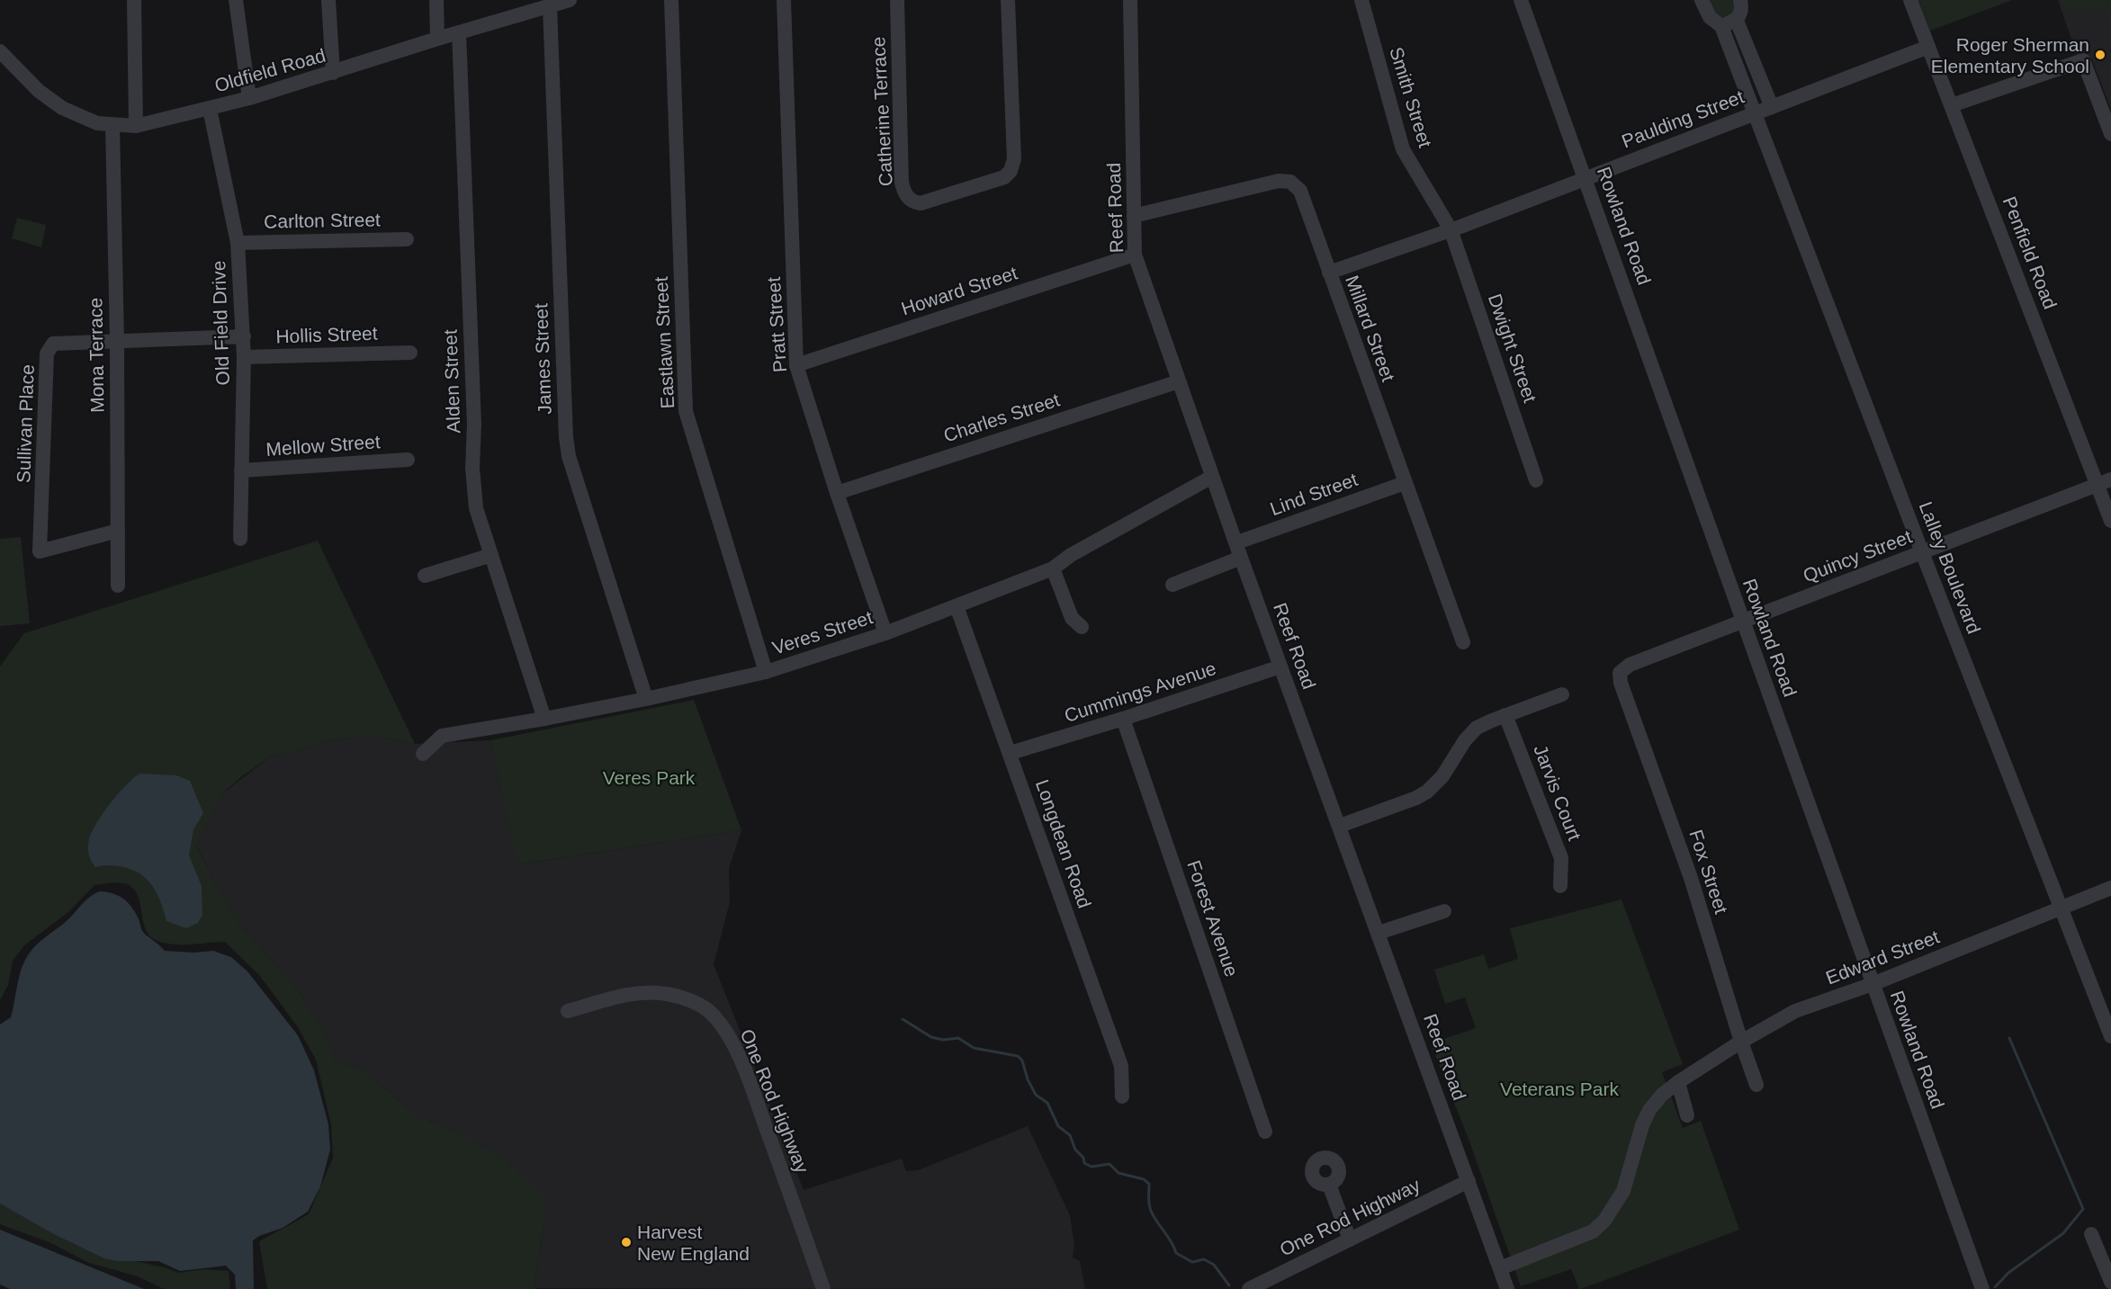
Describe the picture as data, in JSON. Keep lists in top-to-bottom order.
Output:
{
  "streets": {
    "street": [
      "Oldfield Road",
      "Smith Street",
      "Catherine Terrace",
      "Paulding Street",
      "Reef Road",
      "Carlton Street",
      "Rowland Road",
      "Penfield Road",
      "Howard Street",
      "Old Field Drive",
      "Pratt Street",
      "Millard Street",
      "Hollis Street",
      "Eastlawn Street",
      "Dwight Street",
      "Mona Terrace",
      "James Street",
      "Alden Street",
      "Charles Street",
      "Sullivan Place",
      "Mellow Street",
      "Lind Street",
      "Quincy Street",
      "Lalley Boulevard",
      "Veres Street",
      "Cummings Avenue",
      "Jarvis Court",
      "Longdean Road",
      "Fox Street",
      "Forest Avenue",
      "Edward Street",
      "One Rod Highway"
    ]
  },
  "crossings": [
    ["Oldfield Road", "Old Field Drive"],
    ["Oldfield Road", "Mona Terrace"],
    ["Oldfield Road", "James Street"],
    ["Oldfield Road", "Alden Street"],
    ["Smith Street", "Paulding Street"],
    ["Smith Street", "Dwight Street"],
    ["Paulding Street", "Rowland Road"],
    ["Paulding Street", "Penfield Road"],
    ["Paulding Street", "Millard Street"],
    ["Paulding Street", "Dwight Street"],
    ["Paulding Street", "Lalley Boulevard"],
    ["Reef Road", "Howard Street"],
    ["Reef Road", "Millard Street"],
    ["Reef Road", "Charles Street"],
    ["Reef Road", "Lind Street"],
    ["Reef Road", "Veres Street"],
    ["Reef Road", "Cummings Avenue"],
    ["Reef Road", "Edward Street"],
    ["Reef Road", "One Rod Highway"],
    ["Carlton Street", "Old Field Drive"],
    ["Rowland Road", "Quincy Street"],
    ["Rowland Road", "Edward Street"],
    ["Penfield Road", "Quincy Street"],
    ["Howard Street", "Pratt Street"],
    ["Old Field Drive", "Hollis Street"],
    ["Old Field Drive", "Sullivan Place"],
    ["Old Field Drive", "Mellow Street"],
    ["Pratt Street", "Charles Street"],
    ["Pratt Street", "Veres Street"],
    ["Millard Street", "Lind Street"],
    ["Eastlawn Street", "Veres Street"],
    ["Mona Terrace", "Sullivan Place"],
    ["James Street", "Veres Street"],
    ["Alden Street", "Veres Street"],
    ["Quincy Street", "Lalley Boulevard"],
    ["Quincy Street", "Fox Street"],
    ["Lalley Boulevard", "Edward Street"],
    ["Veres Street", "Longdean Road"],
    ["Cummings Avenue", "Longdean Road"],
    ["Cummings Avenue", "Forest Avenue"],
    ["Fox Street", "Edward Street"]
  ],
  "parks": ["Veres Park", "Veterans Park"],
  "places": ["Roger Sherman Elementary School", "Harvest New England"]
}
